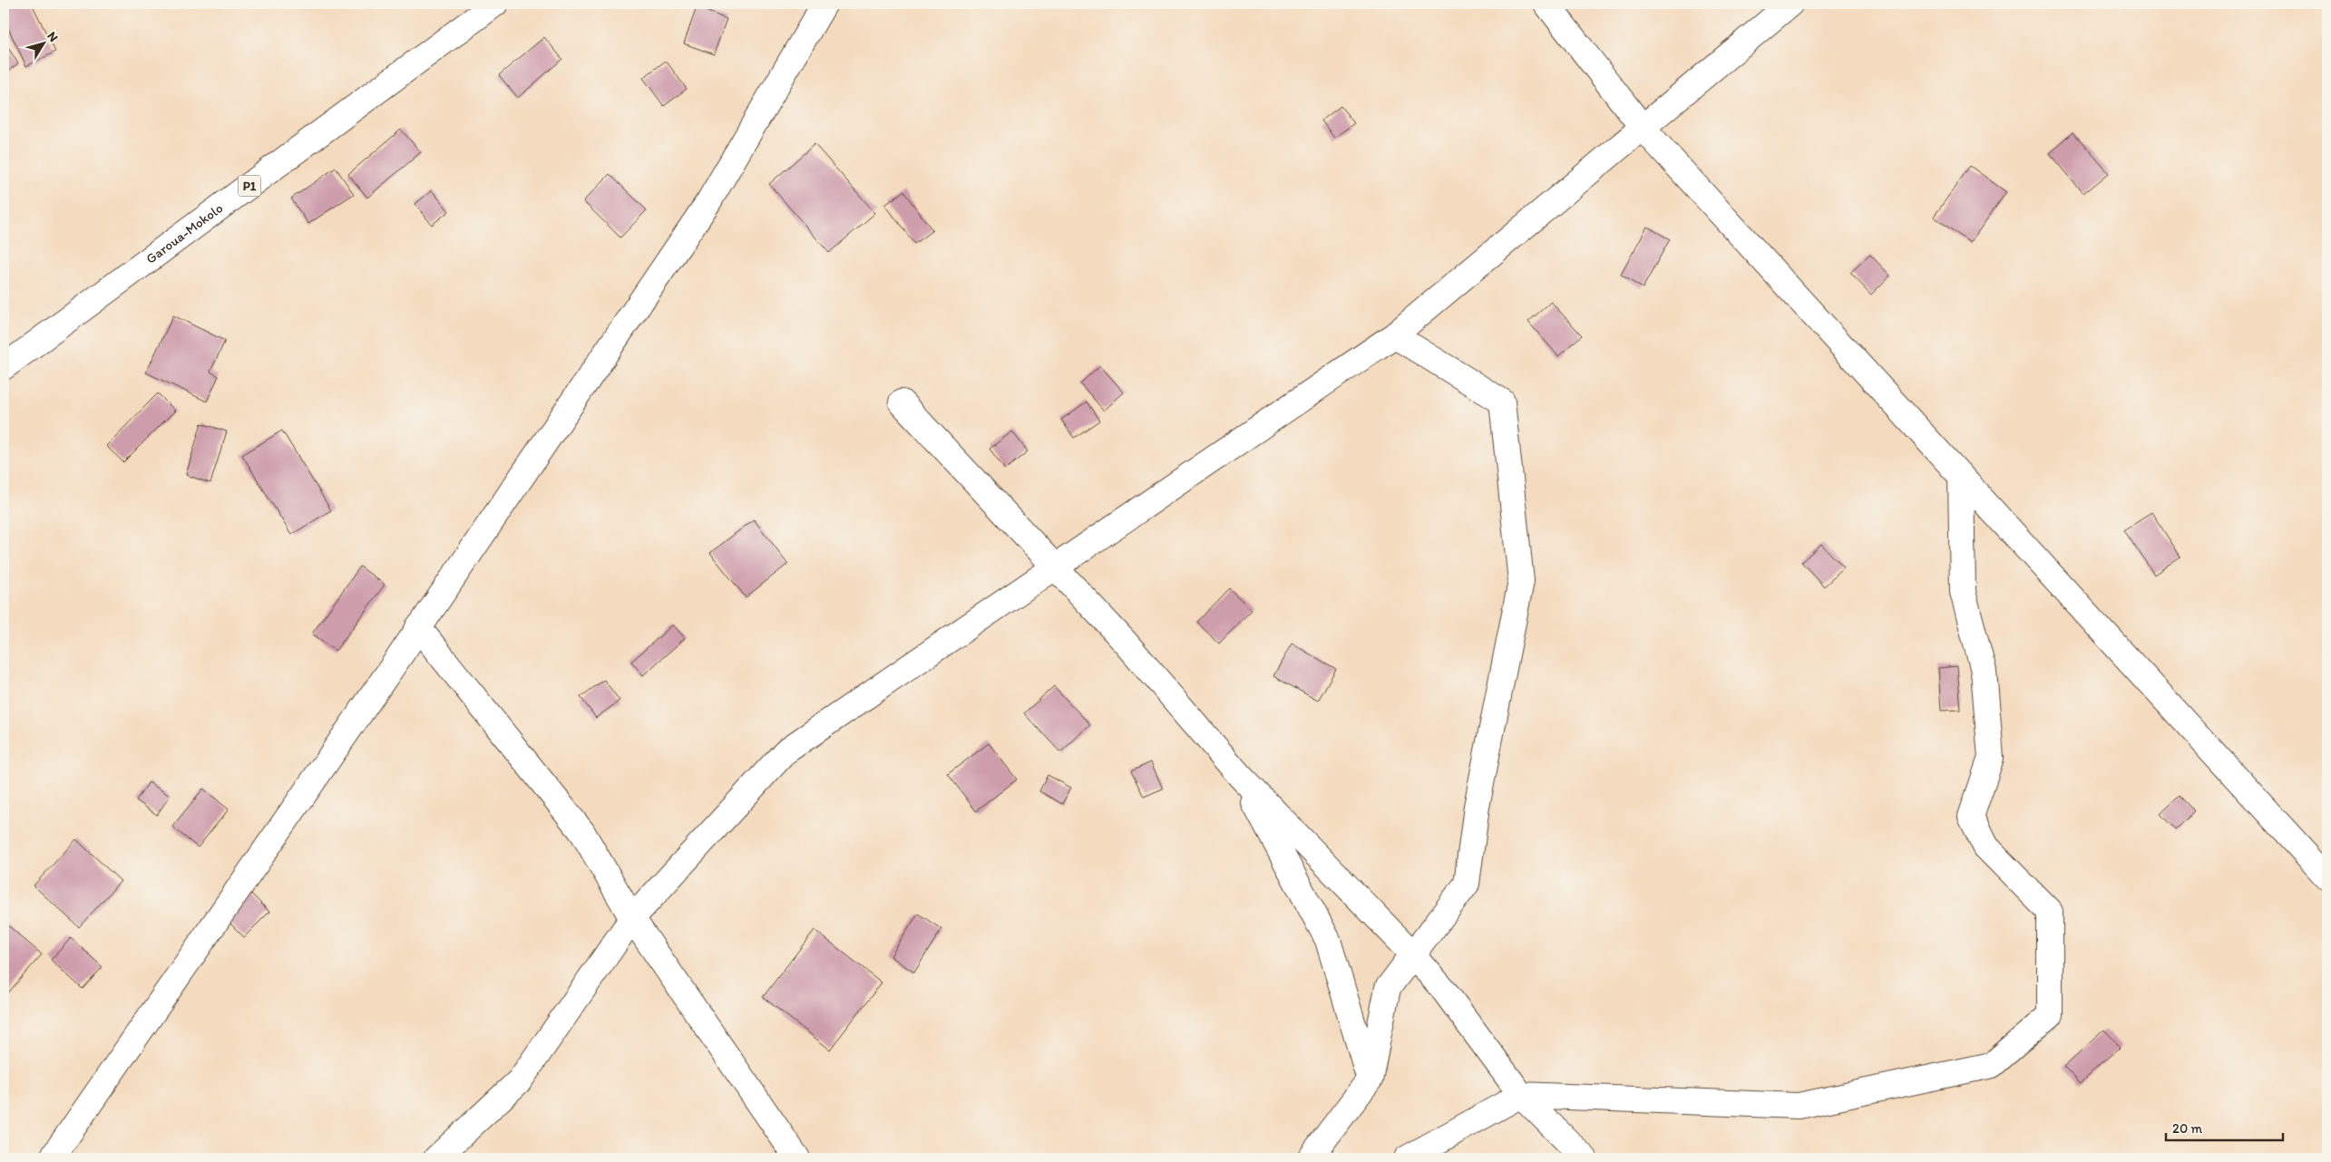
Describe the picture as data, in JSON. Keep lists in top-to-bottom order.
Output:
{
  "streets": {
    "street": ["P1", "Garoua-Mokolo"]
  },
  "scale_bar": "20 m",
  "north": "top right"
}
